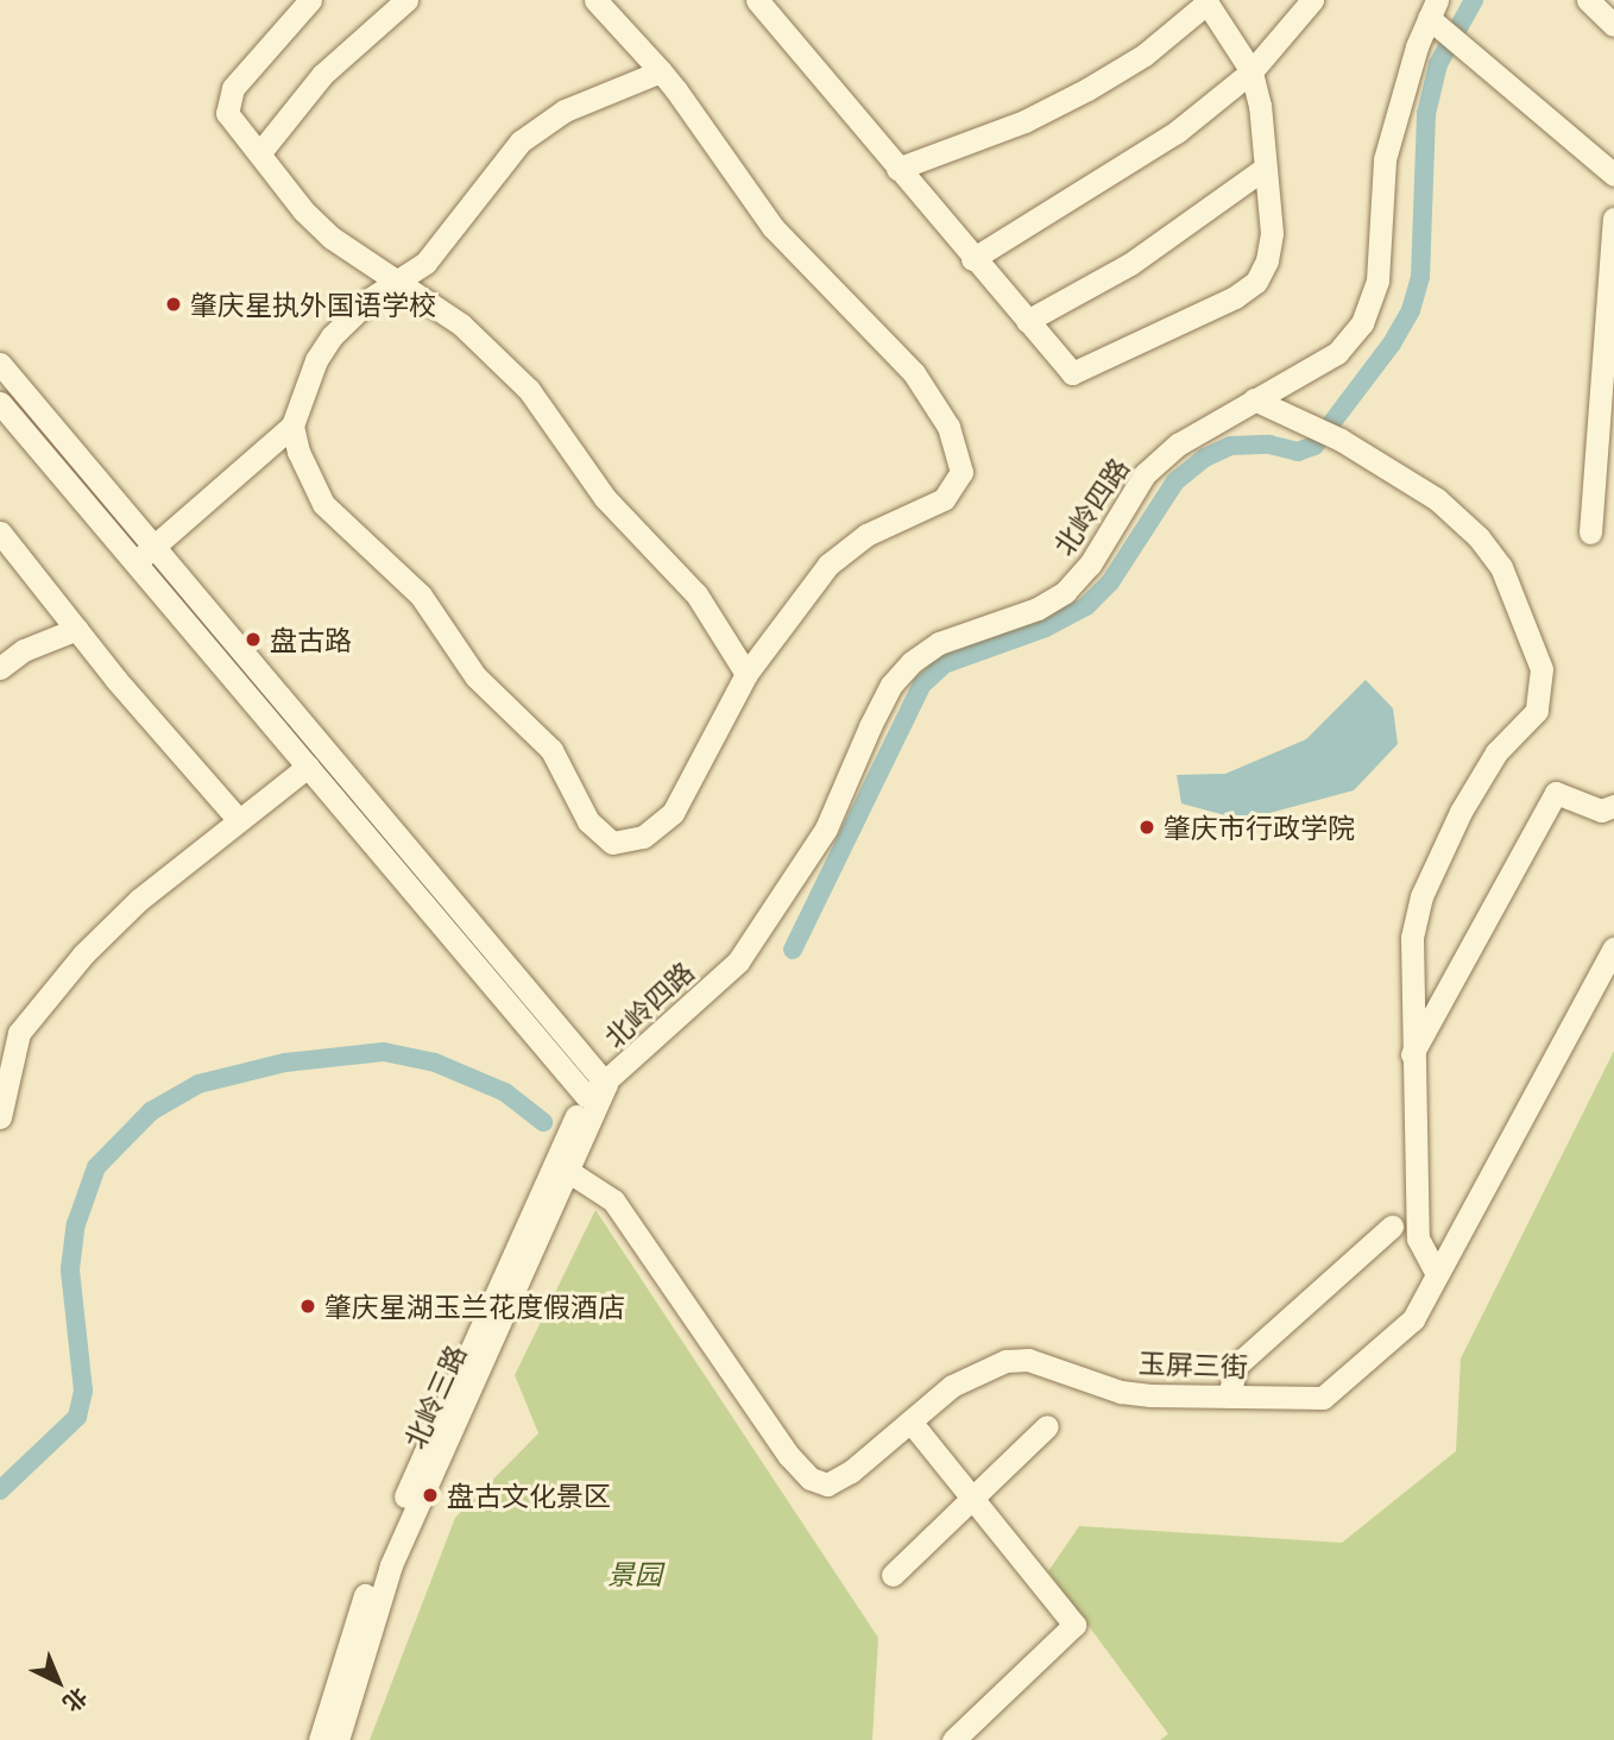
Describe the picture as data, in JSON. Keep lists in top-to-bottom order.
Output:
{
  "streets": {
    "street": ["北岭四路", "玉屏三街", "北岭三路"]
  },
  "crossings": [
    ["北岭四路", "北岭三路"],
    ["玉屏三街", "北岭三路"]
  ],
  "parks": ["景园"],
  "places": [
    "肇庆星执外国语学校",
    "盘古路",
    "肇庆市行政学院",
    "肇庆星湖玉兰花度假酒店",
    "盘古文化景区"
  ],
  "north": "bottom right"
}
